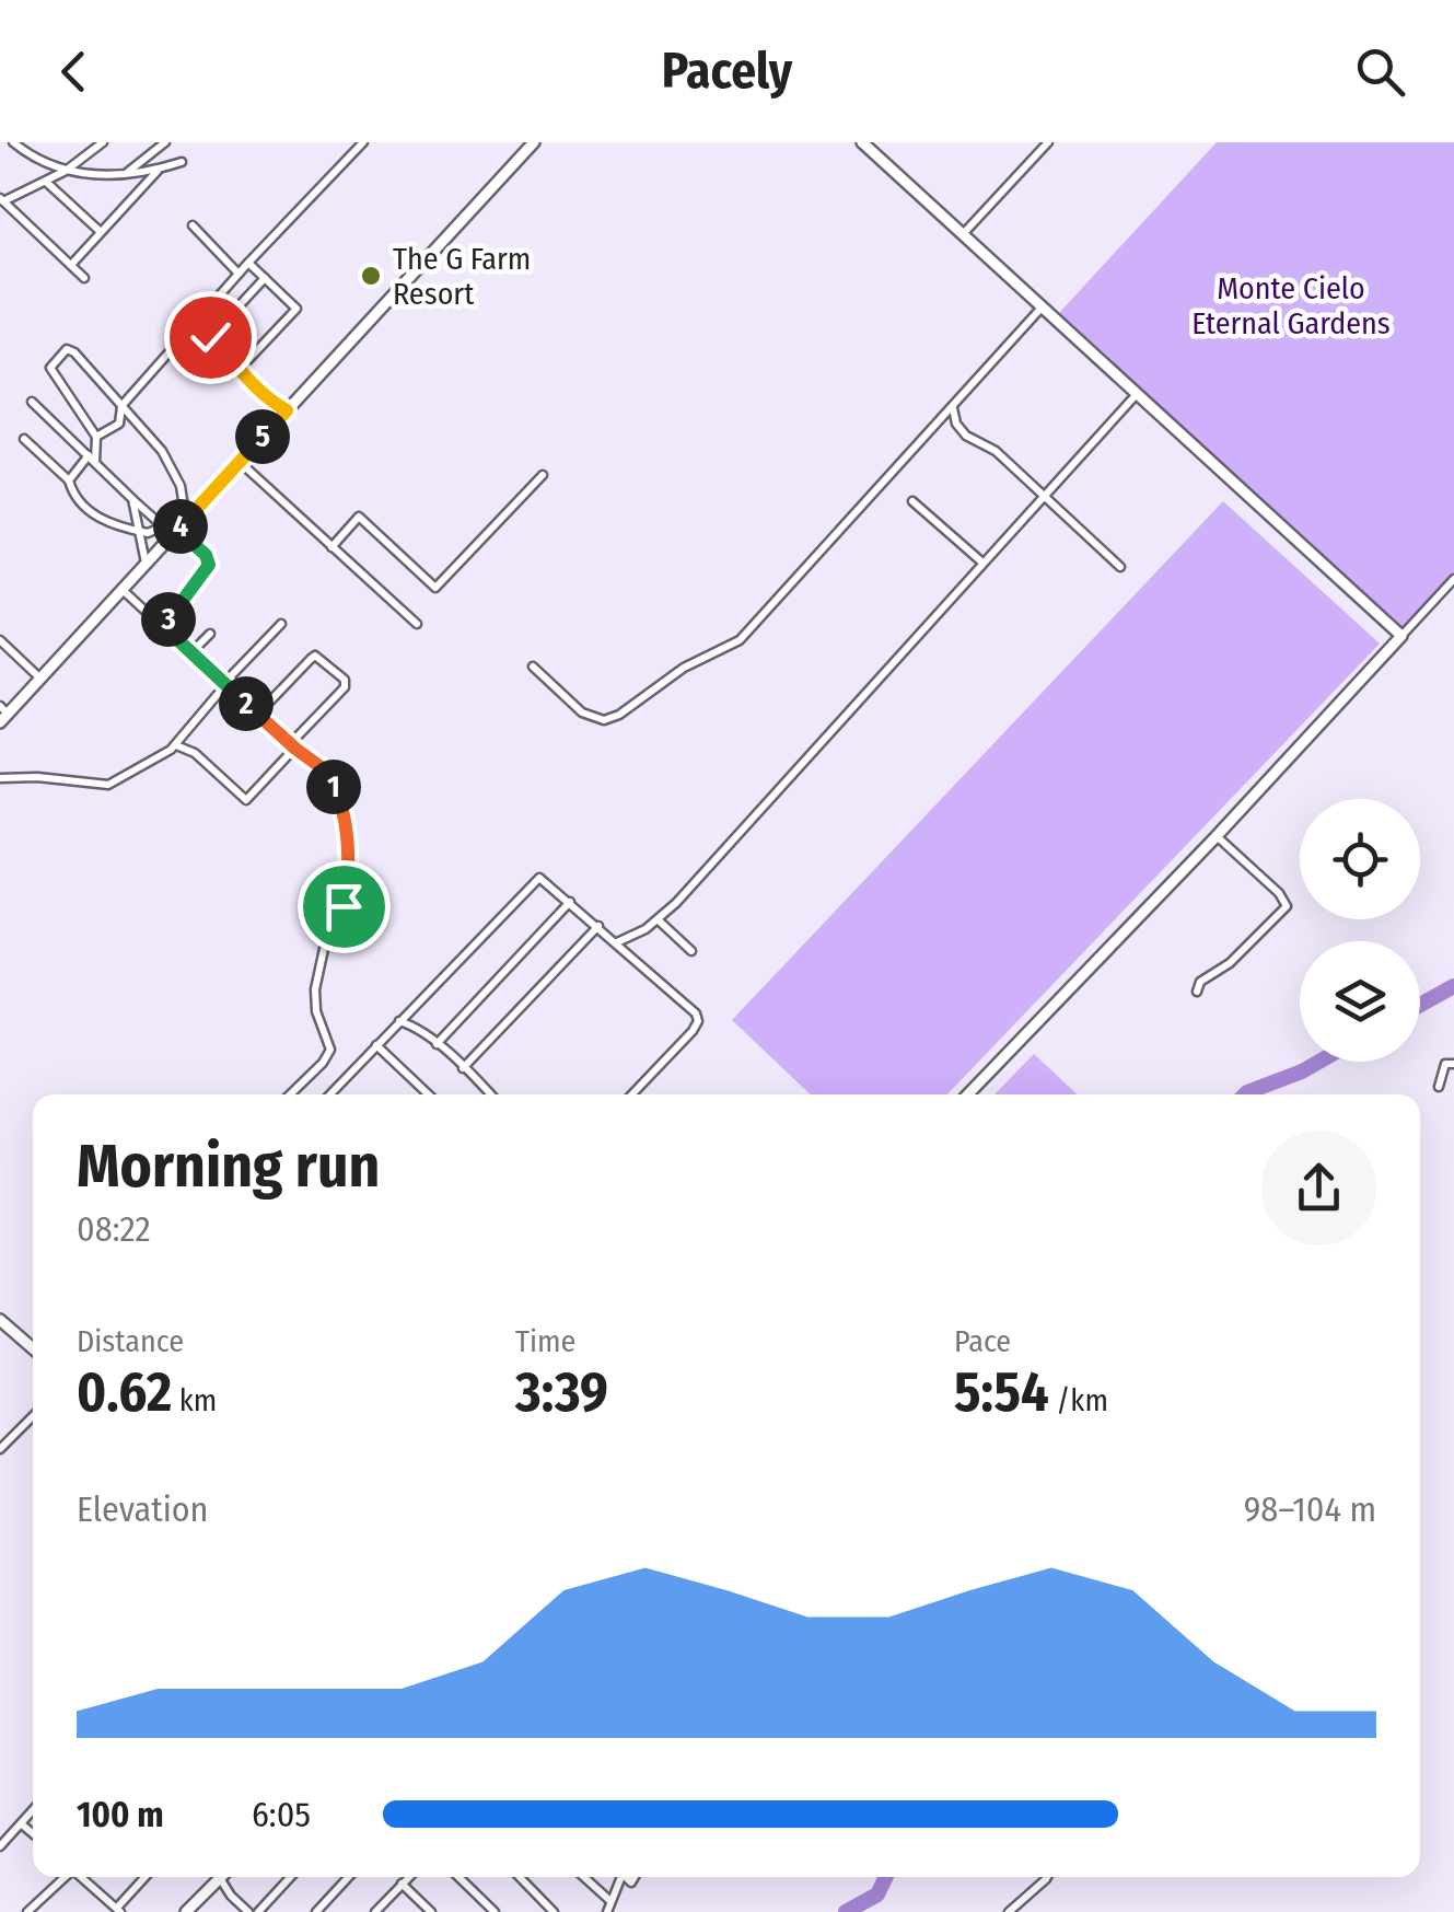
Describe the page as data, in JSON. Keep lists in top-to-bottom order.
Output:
{
  "parks": ["Monte Cielo Eternal Gardens"],
  "places": ["The G Farm Resort"],
  "page": {
    "header": "Pacely",
    "pins": [
      "5",
      "4",
      "3",
      "2",
      "1"
    ],
    "heading": ["Morning run", "08:22"],
    "stats": [
      ["Distance", "0.62 km"],
      ["Time", "3:39"],
      ["Pace", "5:54 /km"]
    ],
    "chart": ["Elevation", "98–104 m"],
    "list": [
      {
        "name": "100 m",
        "note": "6:05"
      }
    ]
  }
}
